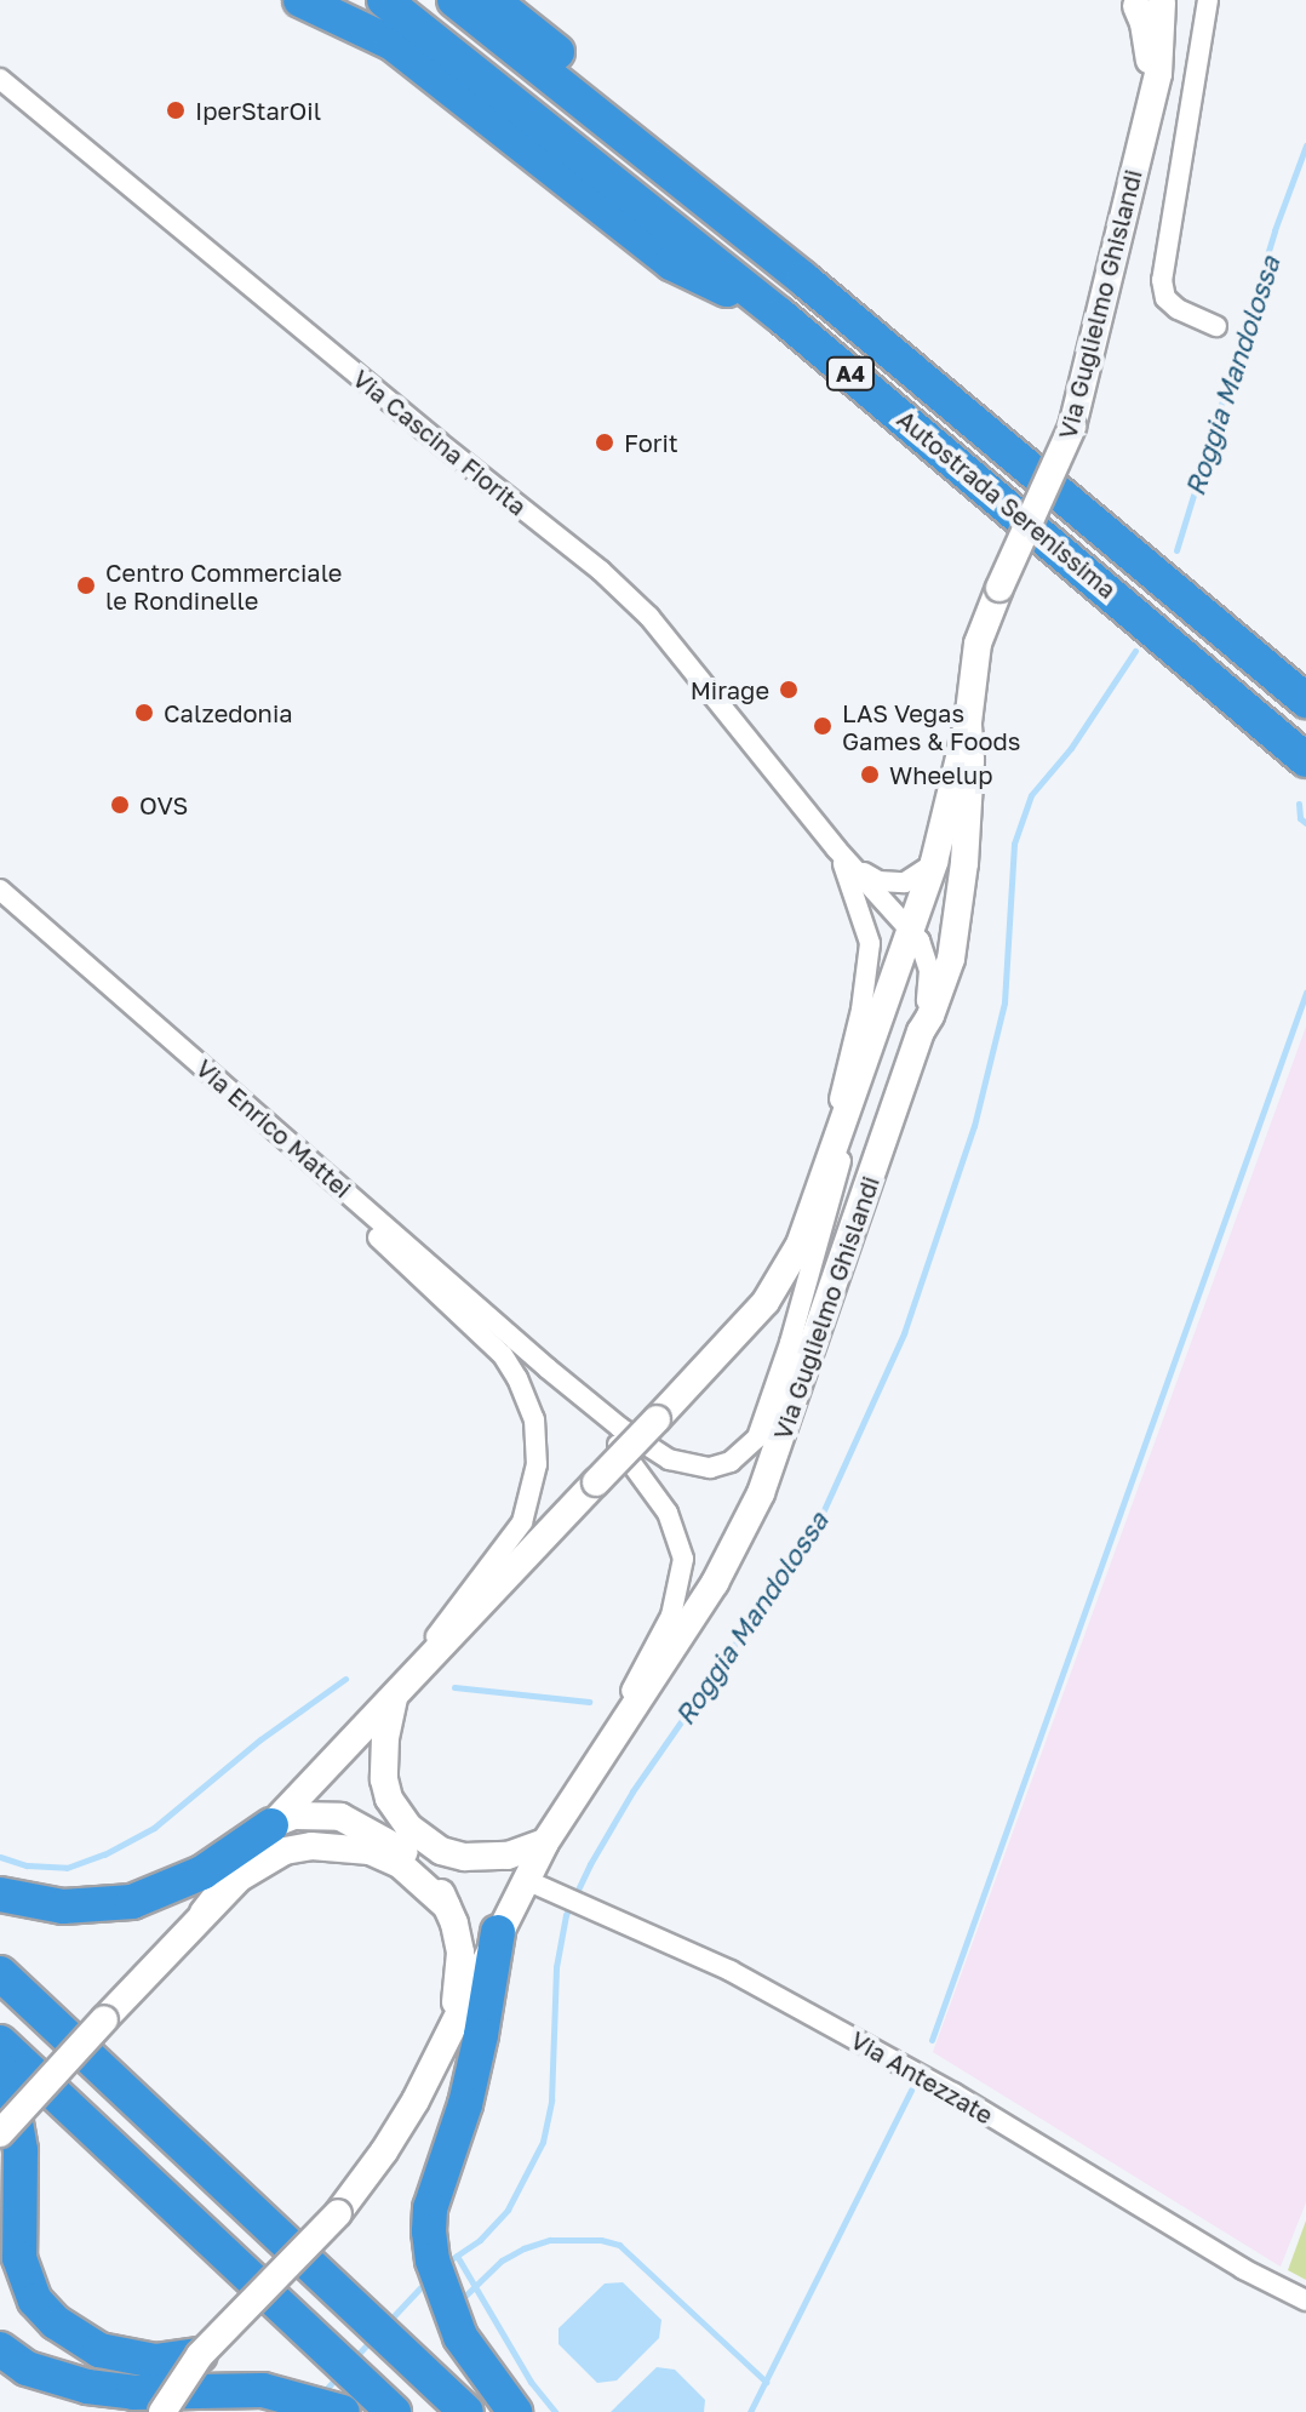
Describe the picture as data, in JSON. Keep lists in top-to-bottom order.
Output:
{
  "streets": {
    "highway": ["A4", "Autostrada Serenissima"],
    "street": [
      "Via Guglielmo Ghislandi",
      "Via Cascina Fiorita",
      "Via Enrico Mattei",
      "Via Antezzate"
    ]
  },
  "crossings": [
    ["Via Guglielmo Ghislandi", "Via Antezzate"]
  ],
  "water": ["Roggia Mandolossa"],
  "places": [
    "IperStarOil",
    "Forit",
    "Centro Commerciale le Rondinelle",
    "Mirage",
    "Calzedonia",
    "LAS Vegas Games & Foods",
    "Wheelup",
    "OVS"
  ]
}
